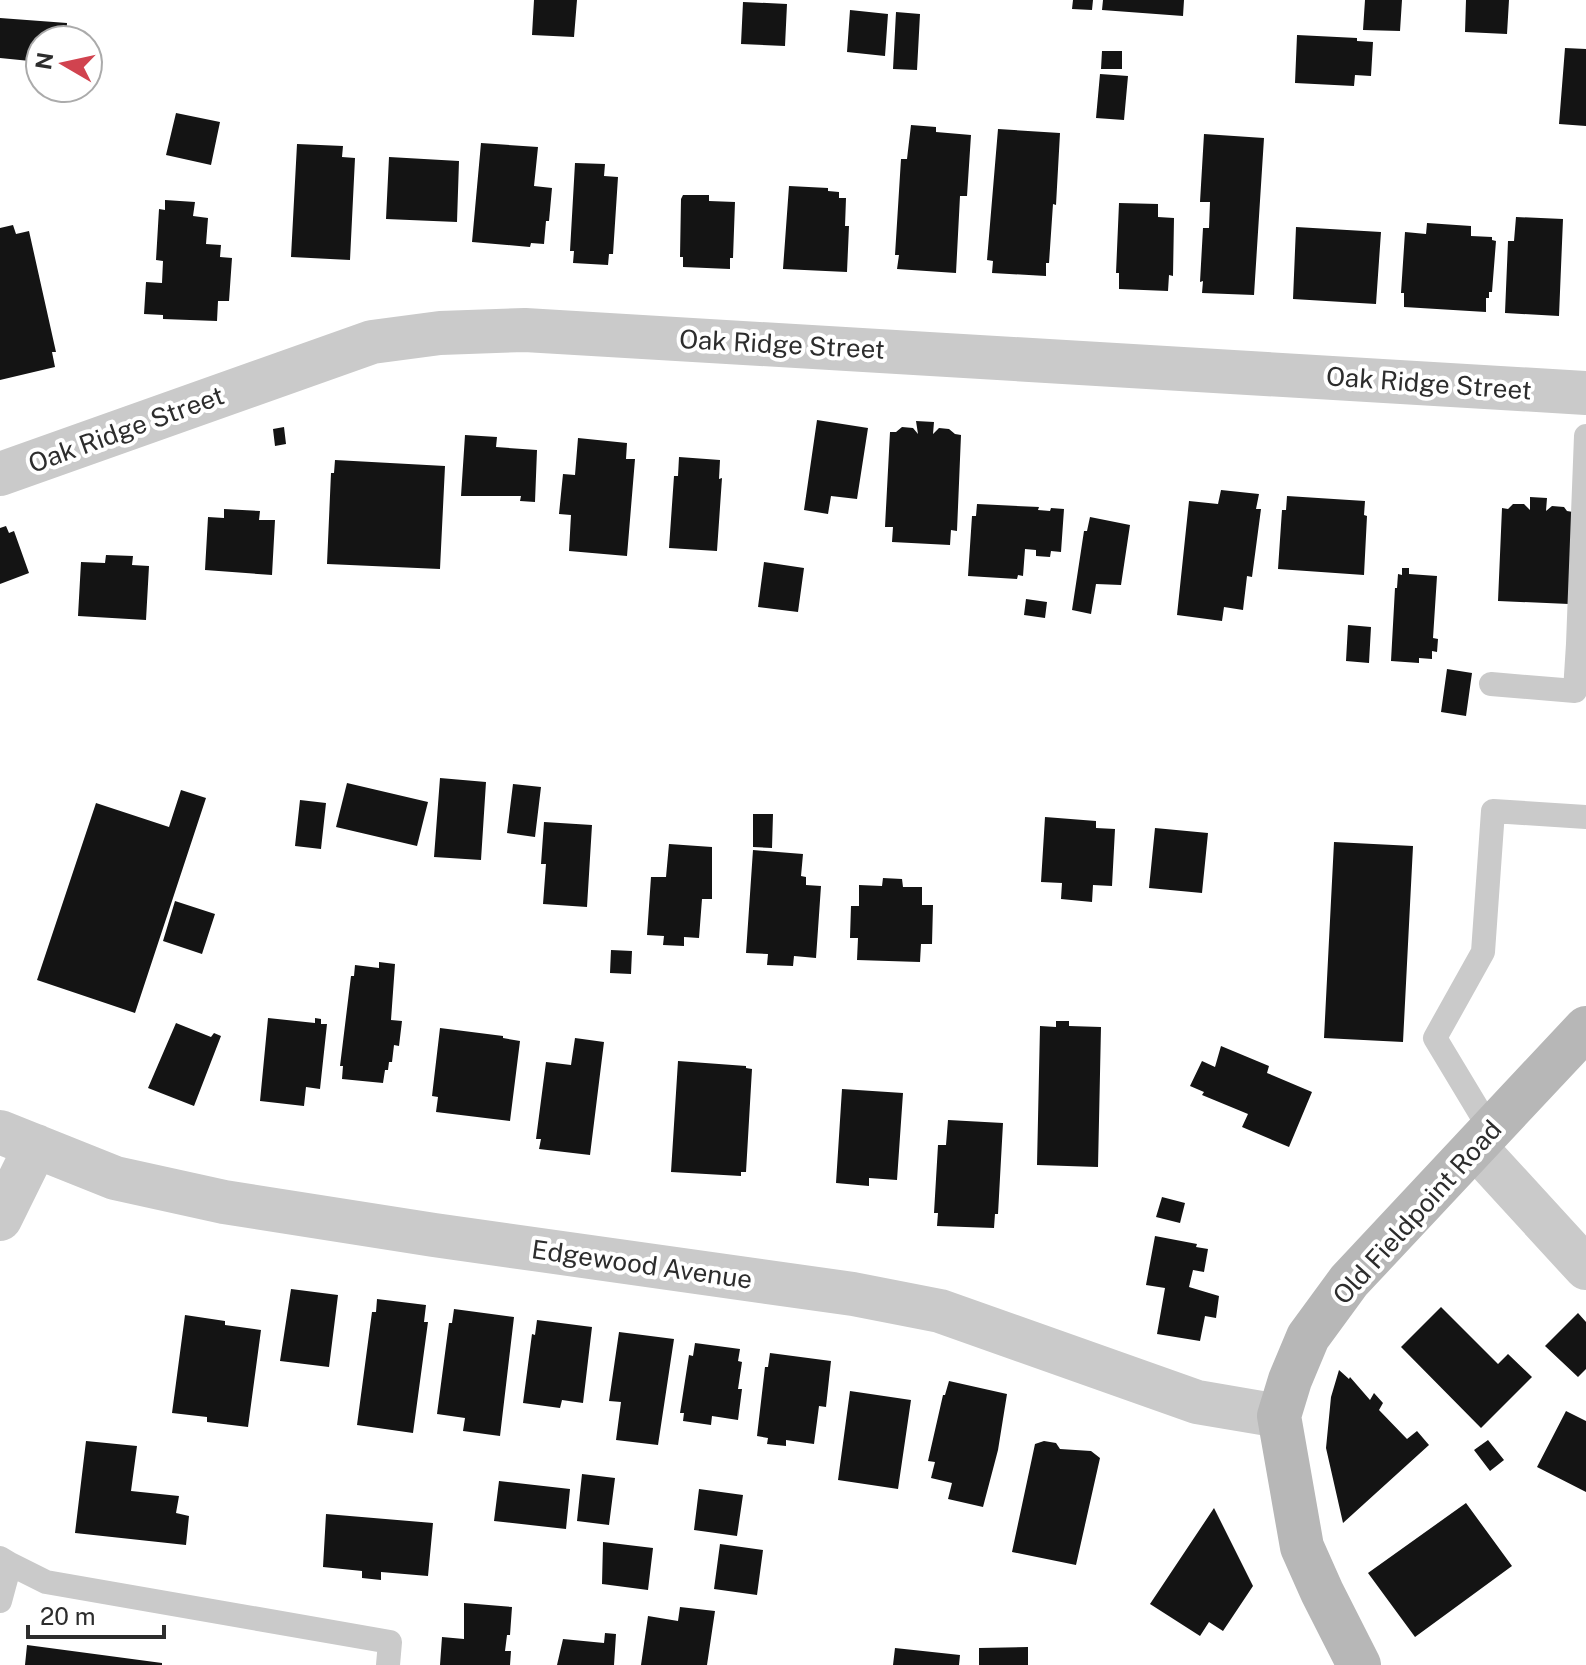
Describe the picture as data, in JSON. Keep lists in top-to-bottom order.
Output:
{
  "streets": {
    "main road": ["Old Fieldpoint Road"],
    "street": ["Oak Ridge Street", "Edgewood Avenue"]
  },
  "crossings": [
    ["Old Fieldpoint Road", "Edgewood Avenue"]
  ],
  "scale_bar": "20 m",
  "north": "left"
}
